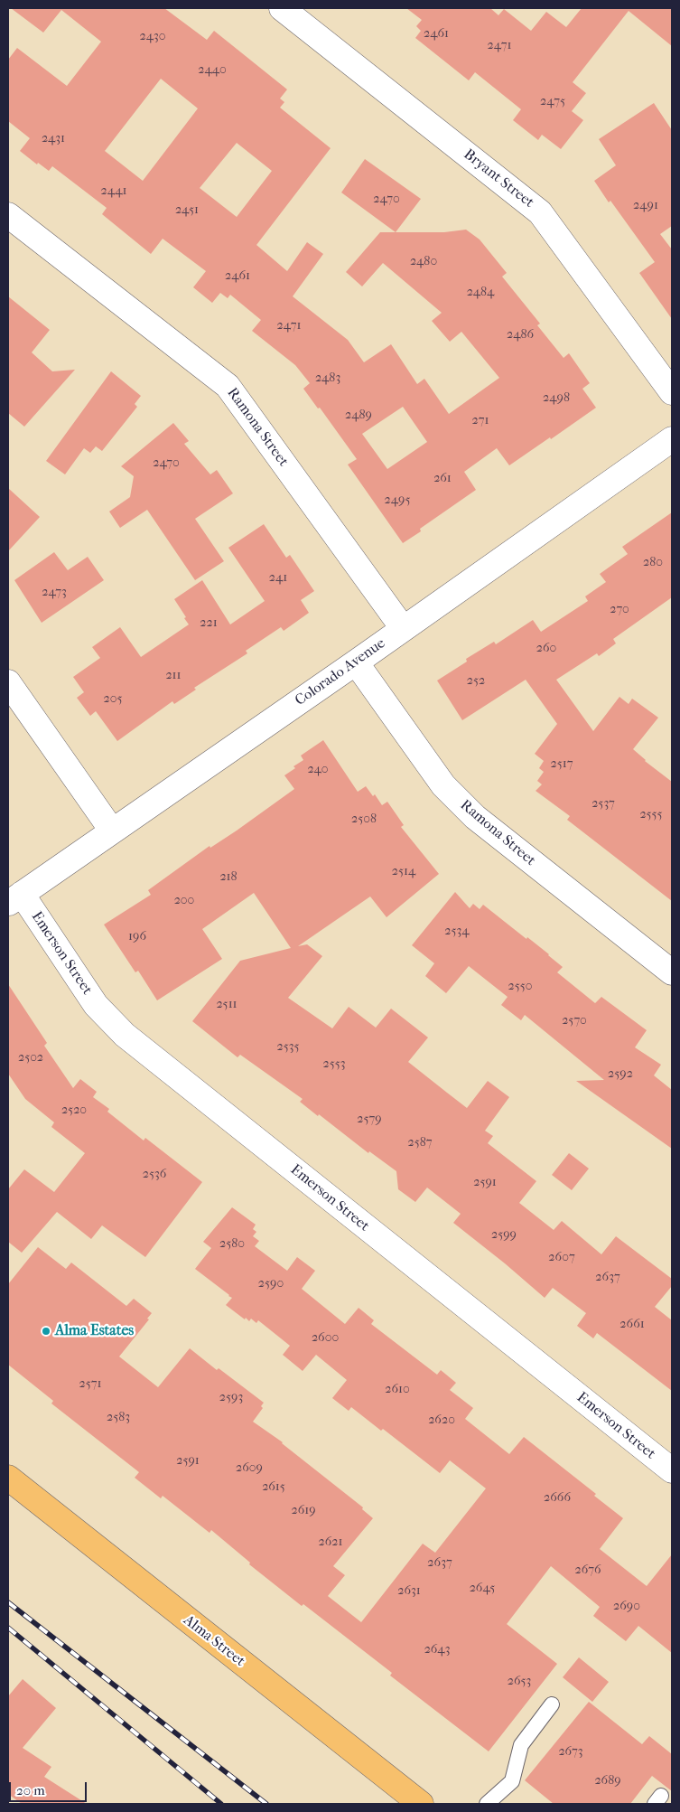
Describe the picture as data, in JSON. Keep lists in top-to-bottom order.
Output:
{
  "streets": {
    "main road": ["Alma Street"],
    "street": [
      "Bryant Street",
      "Ramona Street",
      "Colorado Avenue",
      "Emerson Street"
    ]
  },
  "crossings": [
    ["Ramona Street", "Colorado Avenue"],
    ["Colorado Avenue", "Emerson Street"]
  ],
  "places": ["Alma Estates"],
  "house_numbers": [
    "2461",
    "2430",
    "2471",
    "2440",
    "2475",
    "2431",
    "2441",
    "2470",
    "2491",
    "2451",
    "2480",
    "2461",
    "2484",
    "2471",
    "2486",
    "2483",
    "2498",
    "2489",
    "271",
    "2470",
    "261",
    "2495",
    "280",
    "241",
    "2473",
    "270",
    "221",
    "260",
    "211",
    "252",
    "205",
    "2517",
    "240",
    "2537",
    "2555",
    "2508",
    "2514",
    "218",
    "200",
    "2534",
    "196",
    "2550",
    "2511",
    "2570",
    "2535",
    "2502",
    "2553",
    "2592",
    "2520",
    "2579",
    "2587",
    "2536",
    "2591",
    "2599",
    "2580",
    "2607",
    "2637",
    "2590",
    "2661",
    "2600",
    "2571",
    "2610",
    "2593",
    "2583",
    "2620",
    "2591",
    "2609",
    "2615",
    "2666",
    "2619",
    "2621",
    "2637",
    "2676",
    "2645",
    "2631",
    "2690",
    "2643",
    "2653",
    "2673",
    "2689"
  ],
  "scale_bar": "20 m"
}
